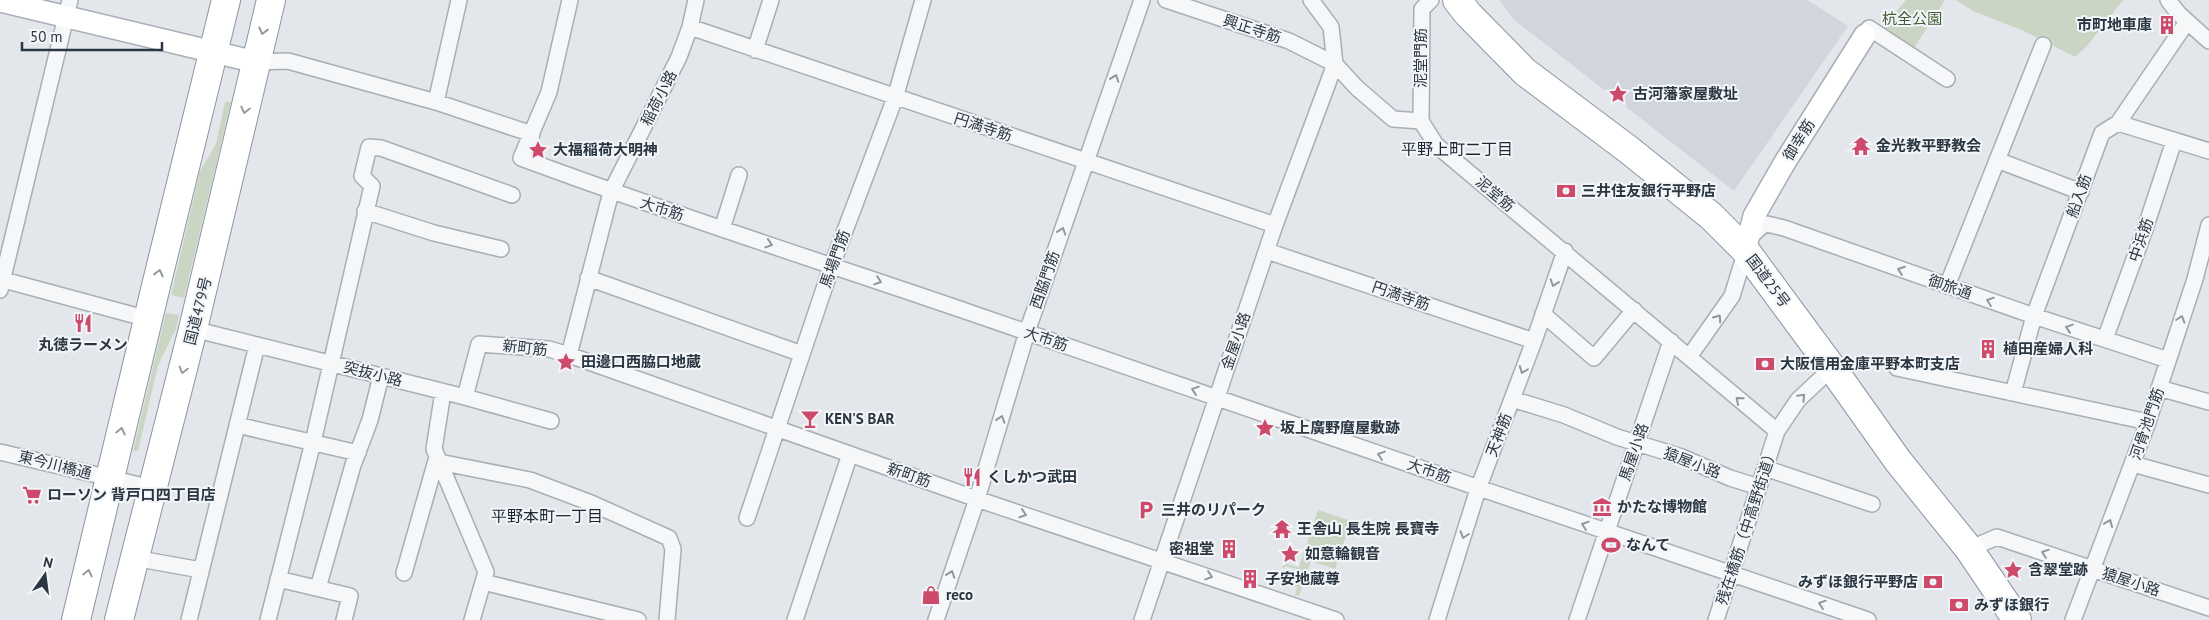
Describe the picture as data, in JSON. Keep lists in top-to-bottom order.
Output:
{
  "streets": {
    "highway": ["国道25号", "国道479号"],
    "street": [
      "興正寺筋",
      "泥堂門筋",
      "稲荷小路",
      "円満寺筋",
      "御幸筋",
      "泥堂筋",
      "船入筋",
      "大市筋",
      "中浜筋",
      "馬場門筋",
      "西脇門筋",
      "御旅通",
      "金屋小路",
      "新町筋",
      "突抜小路",
      "河骨池門筋",
      "天神筋",
      "馬屋小路",
      "猿屋小路",
      "東今川橋通",
      "残在橋筋（中高野街道）"
    ]
  },
  "crossings": [
    ["興正寺筋", "金屋小路"],
    ["泥堂門筋", "泥堂筋"],
    ["稲荷小路", "円満寺筋"],
    ["稲荷小路", "大市筋"],
    ["稲荷小路", "新町筋"],
    ["円満寺筋", "馬場門筋"],
    ["円満寺筋", "西脇門筋"],
    ["円満寺筋", "金屋小路"],
    ["円満寺筋", "天神筋"],
    ["御幸筋", "国道25号"],
    ["御幸筋", "御旅通"],
    ["泥堂筋", "天神筋"],
    ["泥堂筋", "馬屋小路"],
    ["泥堂筋", "残在橋筋（中高野街道）"],
    ["船入筋", "御旅通"],
    ["大市筋", "馬場門筋"],
    ["大市筋", "西脇門筋"],
    ["大市筋", "金屋小路"],
    ["大市筋", "天神筋"],
    ["大市筋", "馬屋小路"],
    ["大市筋", "残在橋筋（中高野街道）"],
    ["中浜筋", "御旅通"],
    ["馬場門筋", "新町筋"],
    ["西脇門筋", "新町筋"],
    ["国道25号", "御旅通"],
    ["国道25号", "猿屋小路"],
    ["国道25号", "残在橋筋（中高野街道）"],
    ["御旅通", "河骨池門筋"],
    ["国道479号", "突抜小路"],
    ["国道479号", "東今川橋通"],
    ["金屋小路", "新町筋"],
    ["新町筋", "突抜小路"],
    ["河骨池門筋", "猿屋小路"],
    ["天神筋", "猿屋小路"],
    ["馬屋小路", "猿屋小路"],
    ["猿屋小路", "残在橋筋（中高野街道）"]
  ],
  "one_way": [
    "西脇門筋",
    "新町筋",
    "河骨池門筋",
    "天神筋"
  ],
  "districts": ["平野上町二丁目", "平野本町一丁目"],
  "parks": ["杭全公園"],
  "places": {
    "building": [
      "市町地車庫",
      "植田産婦人科",
      "密祖堂",
      "子安地蔵尊"
    ],
    "place": [
      "古河藩家屋敷址",
      "大福稲荷大明神",
      "田邊口西脇口地蔵",
      "坂上廣野麿屋敷跡",
      "如意輪観音",
      "含翠堂跡"
    ],
    "temple": ["金光教平野教会", "王舎山 長生院 長寶寺"],
    "bank": [
      "三井住友銀行平野店",
      "大阪信用金庫平野本町支店",
      "みずほ銀行平野店",
      "みずほ銀行"
    ],
    "restaurant": ["丸徳ラーメン", "くしかつ武田"],
    "bar": ["KEN'S BAR"],
    "supermarket": ["ローソン 背戸口四丁目店"],
    "museum": ["かたな博物館"],
    "parking": ["三井のリパーク"],
    "sports": ["なんて"],
    "shop": ["reco"]
  },
  "scale_bar": "50 m",
  "north": "top"
}
